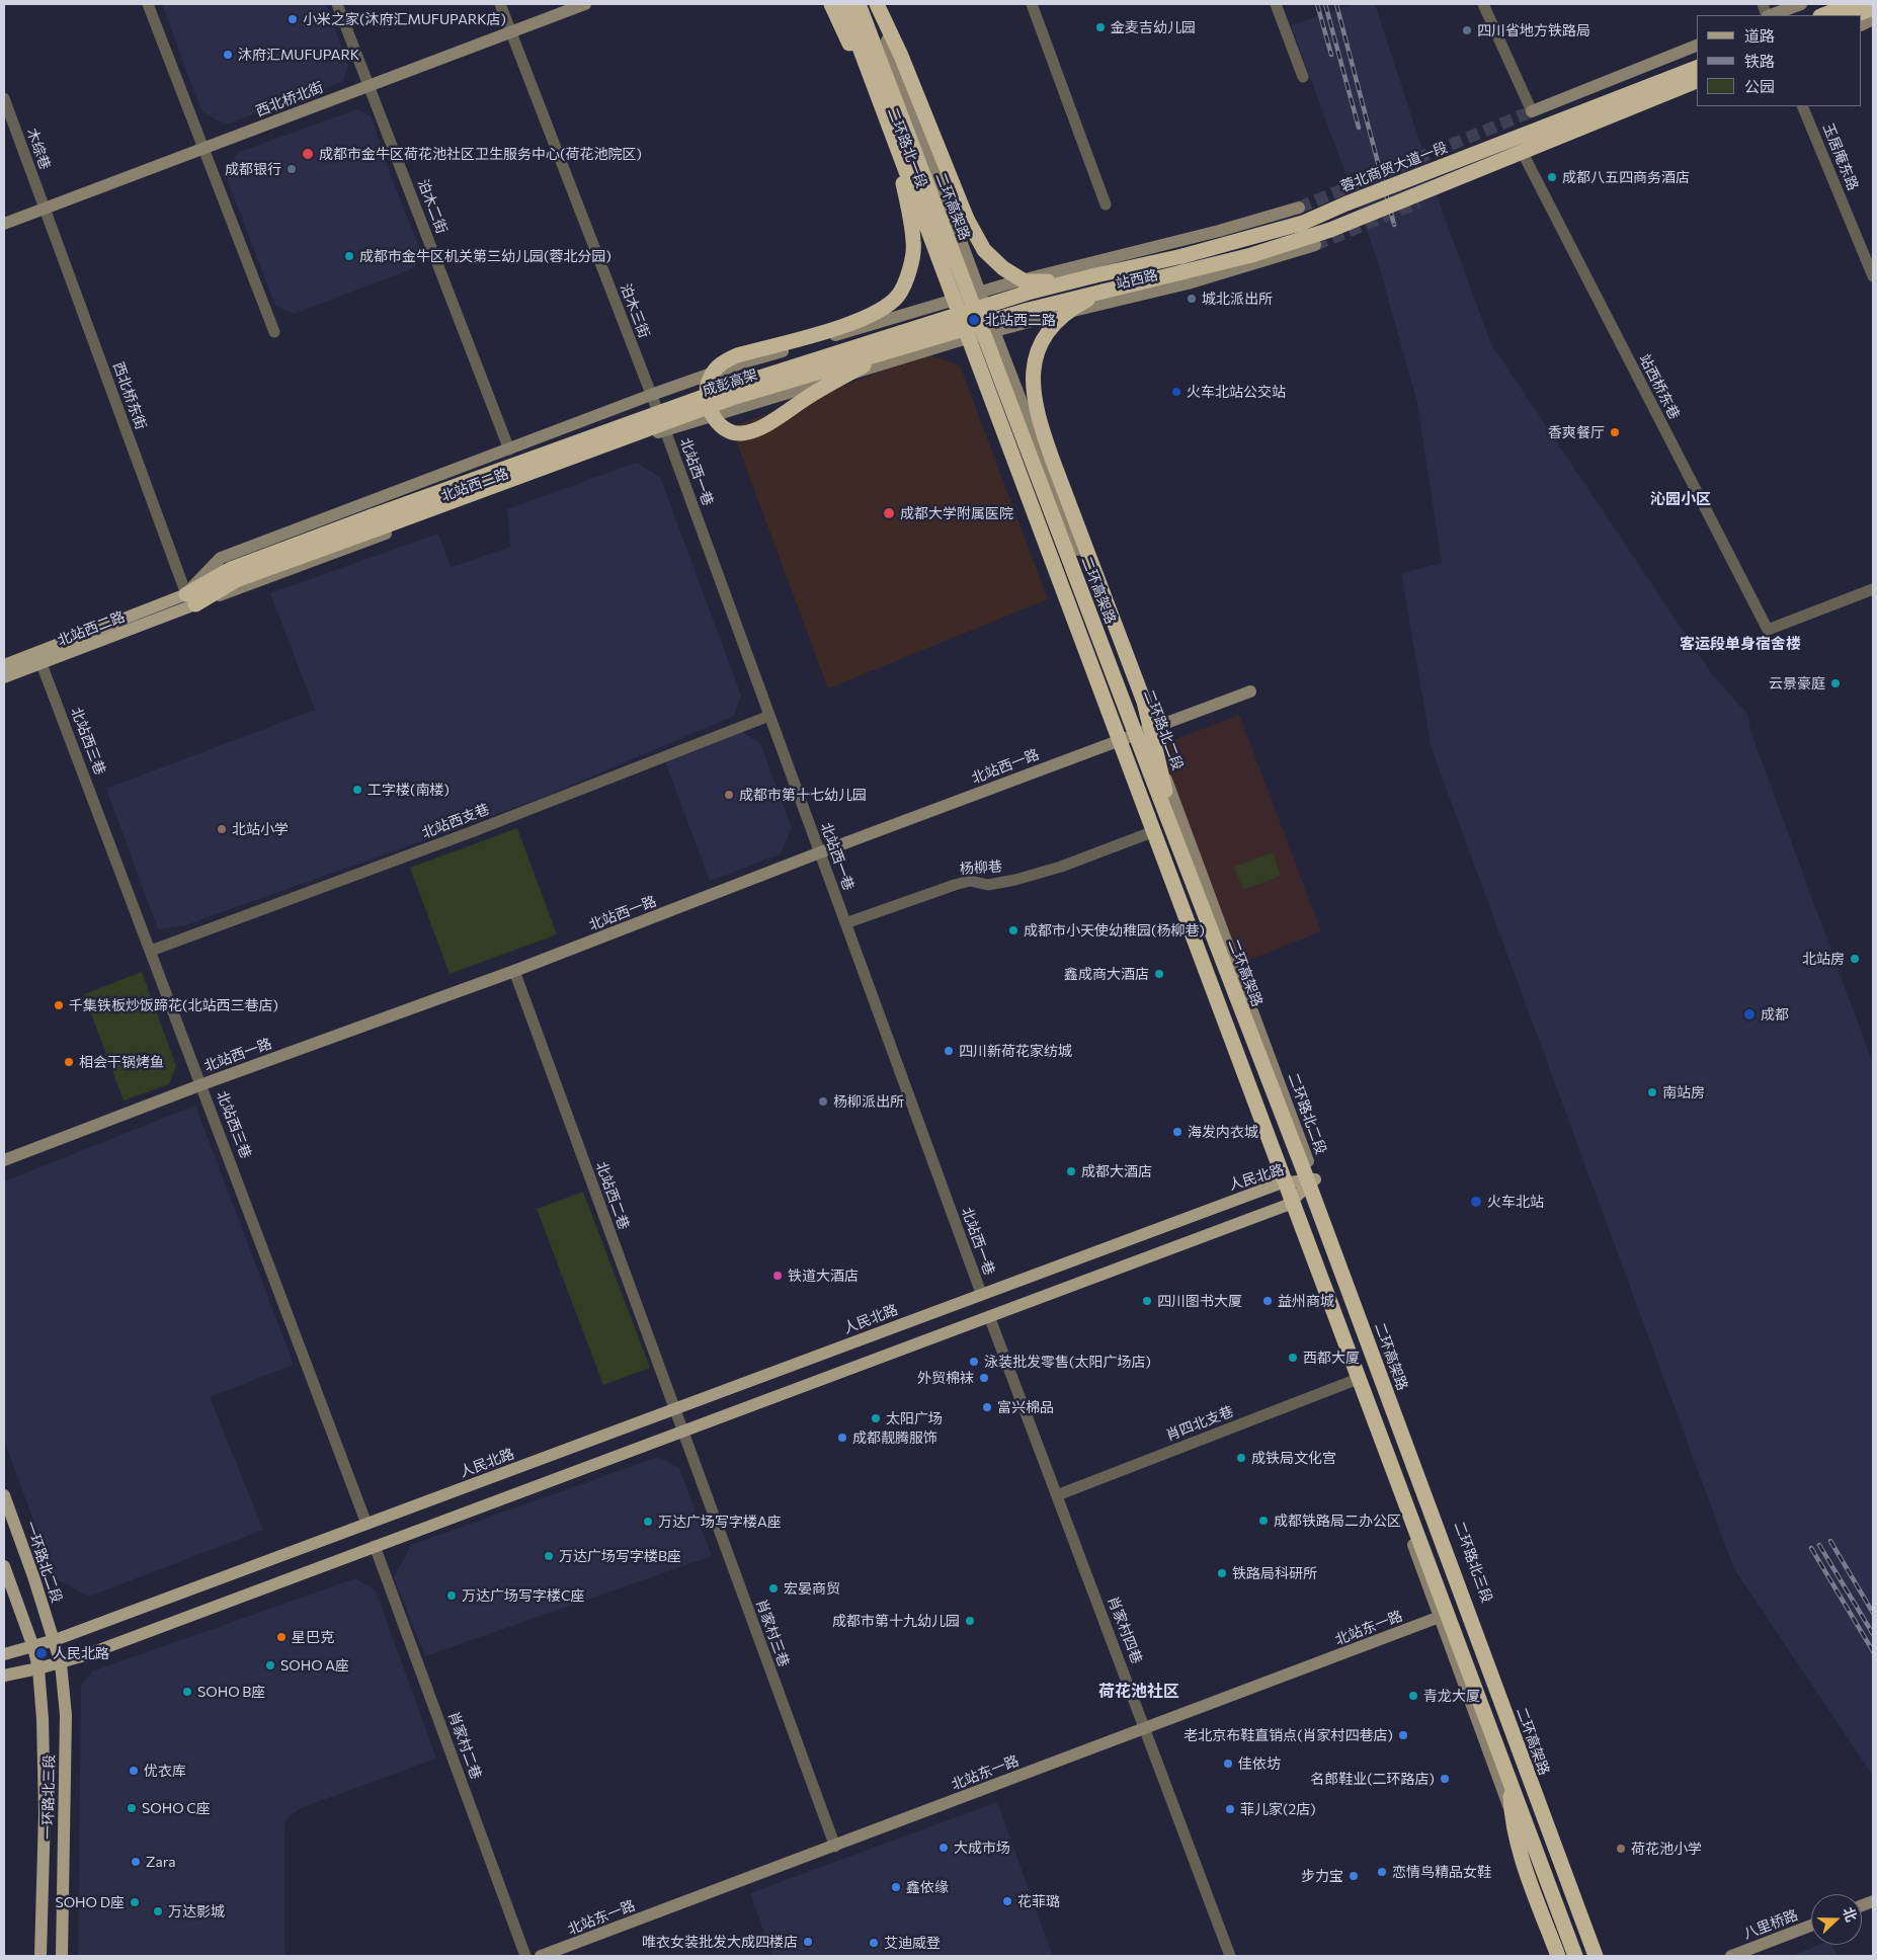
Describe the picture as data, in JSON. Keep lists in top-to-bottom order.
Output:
{
  "streets": {
    "highway": ["蓉北商贸大道一段", "二环高架路", "成彭高架"],
    "main road": [
      "西北桥北街",
      "二环路北一段",
      "站西路",
      "北站西二路",
      "二环路北二段",
      "北站西一路",
      "人民北路",
      "一环路北二段",
      "二环路北三段",
      "北站东一路",
      "一环路北三段",
      "八里桥路"
    ],
    "street": [
      "木综巷",
      "玉居庵东路",
      "泊木二街",
      "泊木三街",
      "站西桥东巷",
      "西北桥东街",
      "北站西一巷",
      "北站西三巷",
      "北站西支巷",
      "杨柳巷",
      "北站西二巷",
      "肖四北支巷",
      "肖家村四巷",
      "肖家村三巷",
      "肖家村二巷"
    ]
  },
  "crossings": [
    ["西北桥北街", "木综巷"],
    ["西北桥北街", "泊木二街"],
    ["西北桥北街", "泊木三街"],
    ["西北桥北街", "西北桥东街"],
    ["二环路北一段", "站西路"],
    ["二环路北一段", "北站西二路"],
    ["二环路北一段", "二环路北二段"],
    ["木综巷", "西北桥东街"],
    ["蓉北商贸大道一段", "成彭高架"],
    ["泊木二街", "北站西二路"],
    ["站西路", "北站西二路"],
    ["站西路", "二环路北二段"],
    ["泊木三街", "北站西一巷"],
    ["泊木三街", "北站西二路"],
    ["西北桥东街", "北站西二路"],
    ["北站西一巷", "北站西二路"],
    ["北站西一巷", "北站西一路"],
    ["北站西一巷", "北站西支巷"],
    ["北站西一巷", "杨柳巷"],
    ["北站西一巷", "人民北路"],
    ["北站西二路", "北站西三巷"],
    ["二环路北二段", "北站西一路"],
    ["二环路北二段", "人民北路"],
    ["二环路北二段", "二环路北三段"],
    ["北站西三巷", "北站西一路"],
    ["北站西三巷", "北站西支巷"],
    ["北站西三巷", "人民北路"],
    ["北站西一路", "北站西二巷"],
    ["人民北路", "北站西二巷"],
    ["人民北路", "一环路北二段"],
    ["人民北路", "二环路北三段"],
    ["人民北路", "一环路北三段"],
    ["北站西二巷", "肖家村三巷"],
    ["肖四北支巷", "肖家村四巷"],
    ["一环路北二段", "一环路北三段"],
    ["北站东一路", "肖家村四巷"],
    ["北站东一路", "肖家村三巷"]
  ],
  "districts": ["沁园小区", "客运段单身宿舍楼", "荷花池社区"],
  "places": [
    "小米之家(沐府汇MUFUPARK店)",
    "金麦吉幼儿园",
    "四川省地方铁路局",
    "沐府汇MUFUPARK",
    "成都市金牛区荷花池社区卫生服务中心(荷花池院区)",
    "成都银行",
    "成都八五四商务酒店",
    "成都市金牛区机关第三幼儿园(蓉北分园)",
    "城北派出所",
    "北站西二路",
    "火车北站公交站",
    "香爽餐厅",
    "成都大学附属医院",
    "云景豪庭",
    "工字楼(南楼)",
    "成都市第十七幼儿园",
    "北站小学",
    "成都市小天使幼稚园(杨柳巷)",
    "北站房",
    "鑫成商大酒店",
    "千集铁板炒饭蹄花(北站西三巷店)",
    "成都",
    "四川新荷花家纺城",
    "相会干锅烤鱼",
    "南站房",
    "杨柳派出所",
    "海发内衣城",
    "成都大酒店",
    "火车北站",
    "铁道大酒店",
    "四川图书大厦",
    "益州商城",
    "西都大厦",
    "泳装批发零售(太阳广场店)",
    "外贸棉袜",
    "富兴棉品",
    "太阳广场",
    "成都靓腾服饰",
    "成铁局文化宫",
    "成都铁路局二办公区",
    "万达广场写字楼A座",
    "万达广场写字楼B座",
    "铁路局科研所",
    "宏晏商贸",
    "万达广场写字楼C座",
    "成都市第十九幼儿园",
    "星巴克",
    "人民北路",
    "SOHO A座",
    "SOHO B座",
    "青龙大厦",
    "老北京布鞋直销点(肖家村四巷店)",
    "佳依坊",
    "优衣库",
    "名郎鞋业(二环路店)",
    "SOHO C座",
    "菲儿家(2店)",
    "大成市场",
    "荷花池小学",
    "Zara",
    "恋情鸟精品女鞋",
    "步力宝",
    "鑫依缘",
    "花菲璐",
    "SOHO D座",
    "万达影城",
    "唯衣女装批发大成四楼店",
    "艾迪威登"
  ],
  "legend": ["道路", "铁路", "公园"],
  "north": "right"
}
